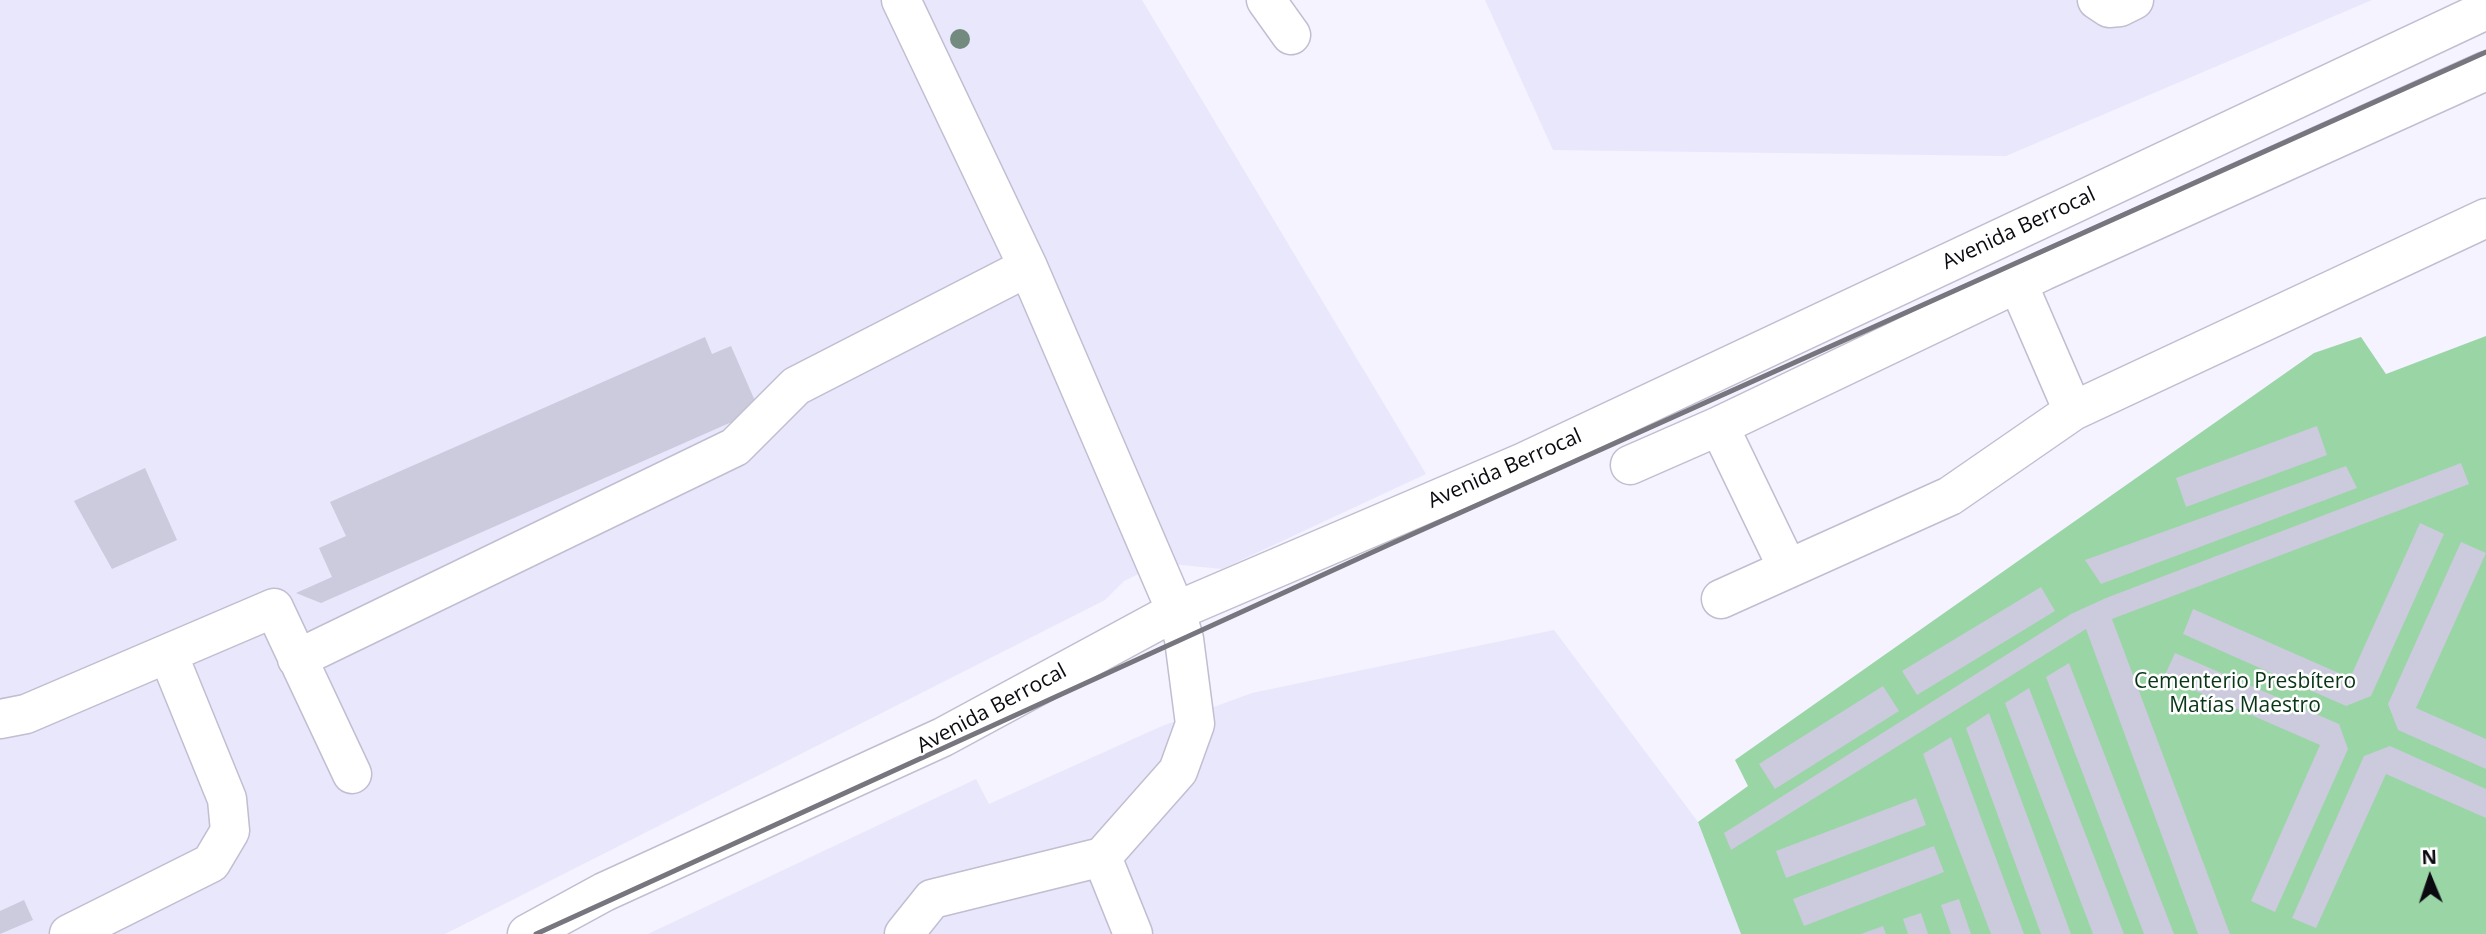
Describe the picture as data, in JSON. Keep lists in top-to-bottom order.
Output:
{
  "streets": {
    "street": ["Avenida Berrocal"]
  },
  "parks": ["Cementerio Presbítero Matías Maestro"],
  "north": "top"
}
